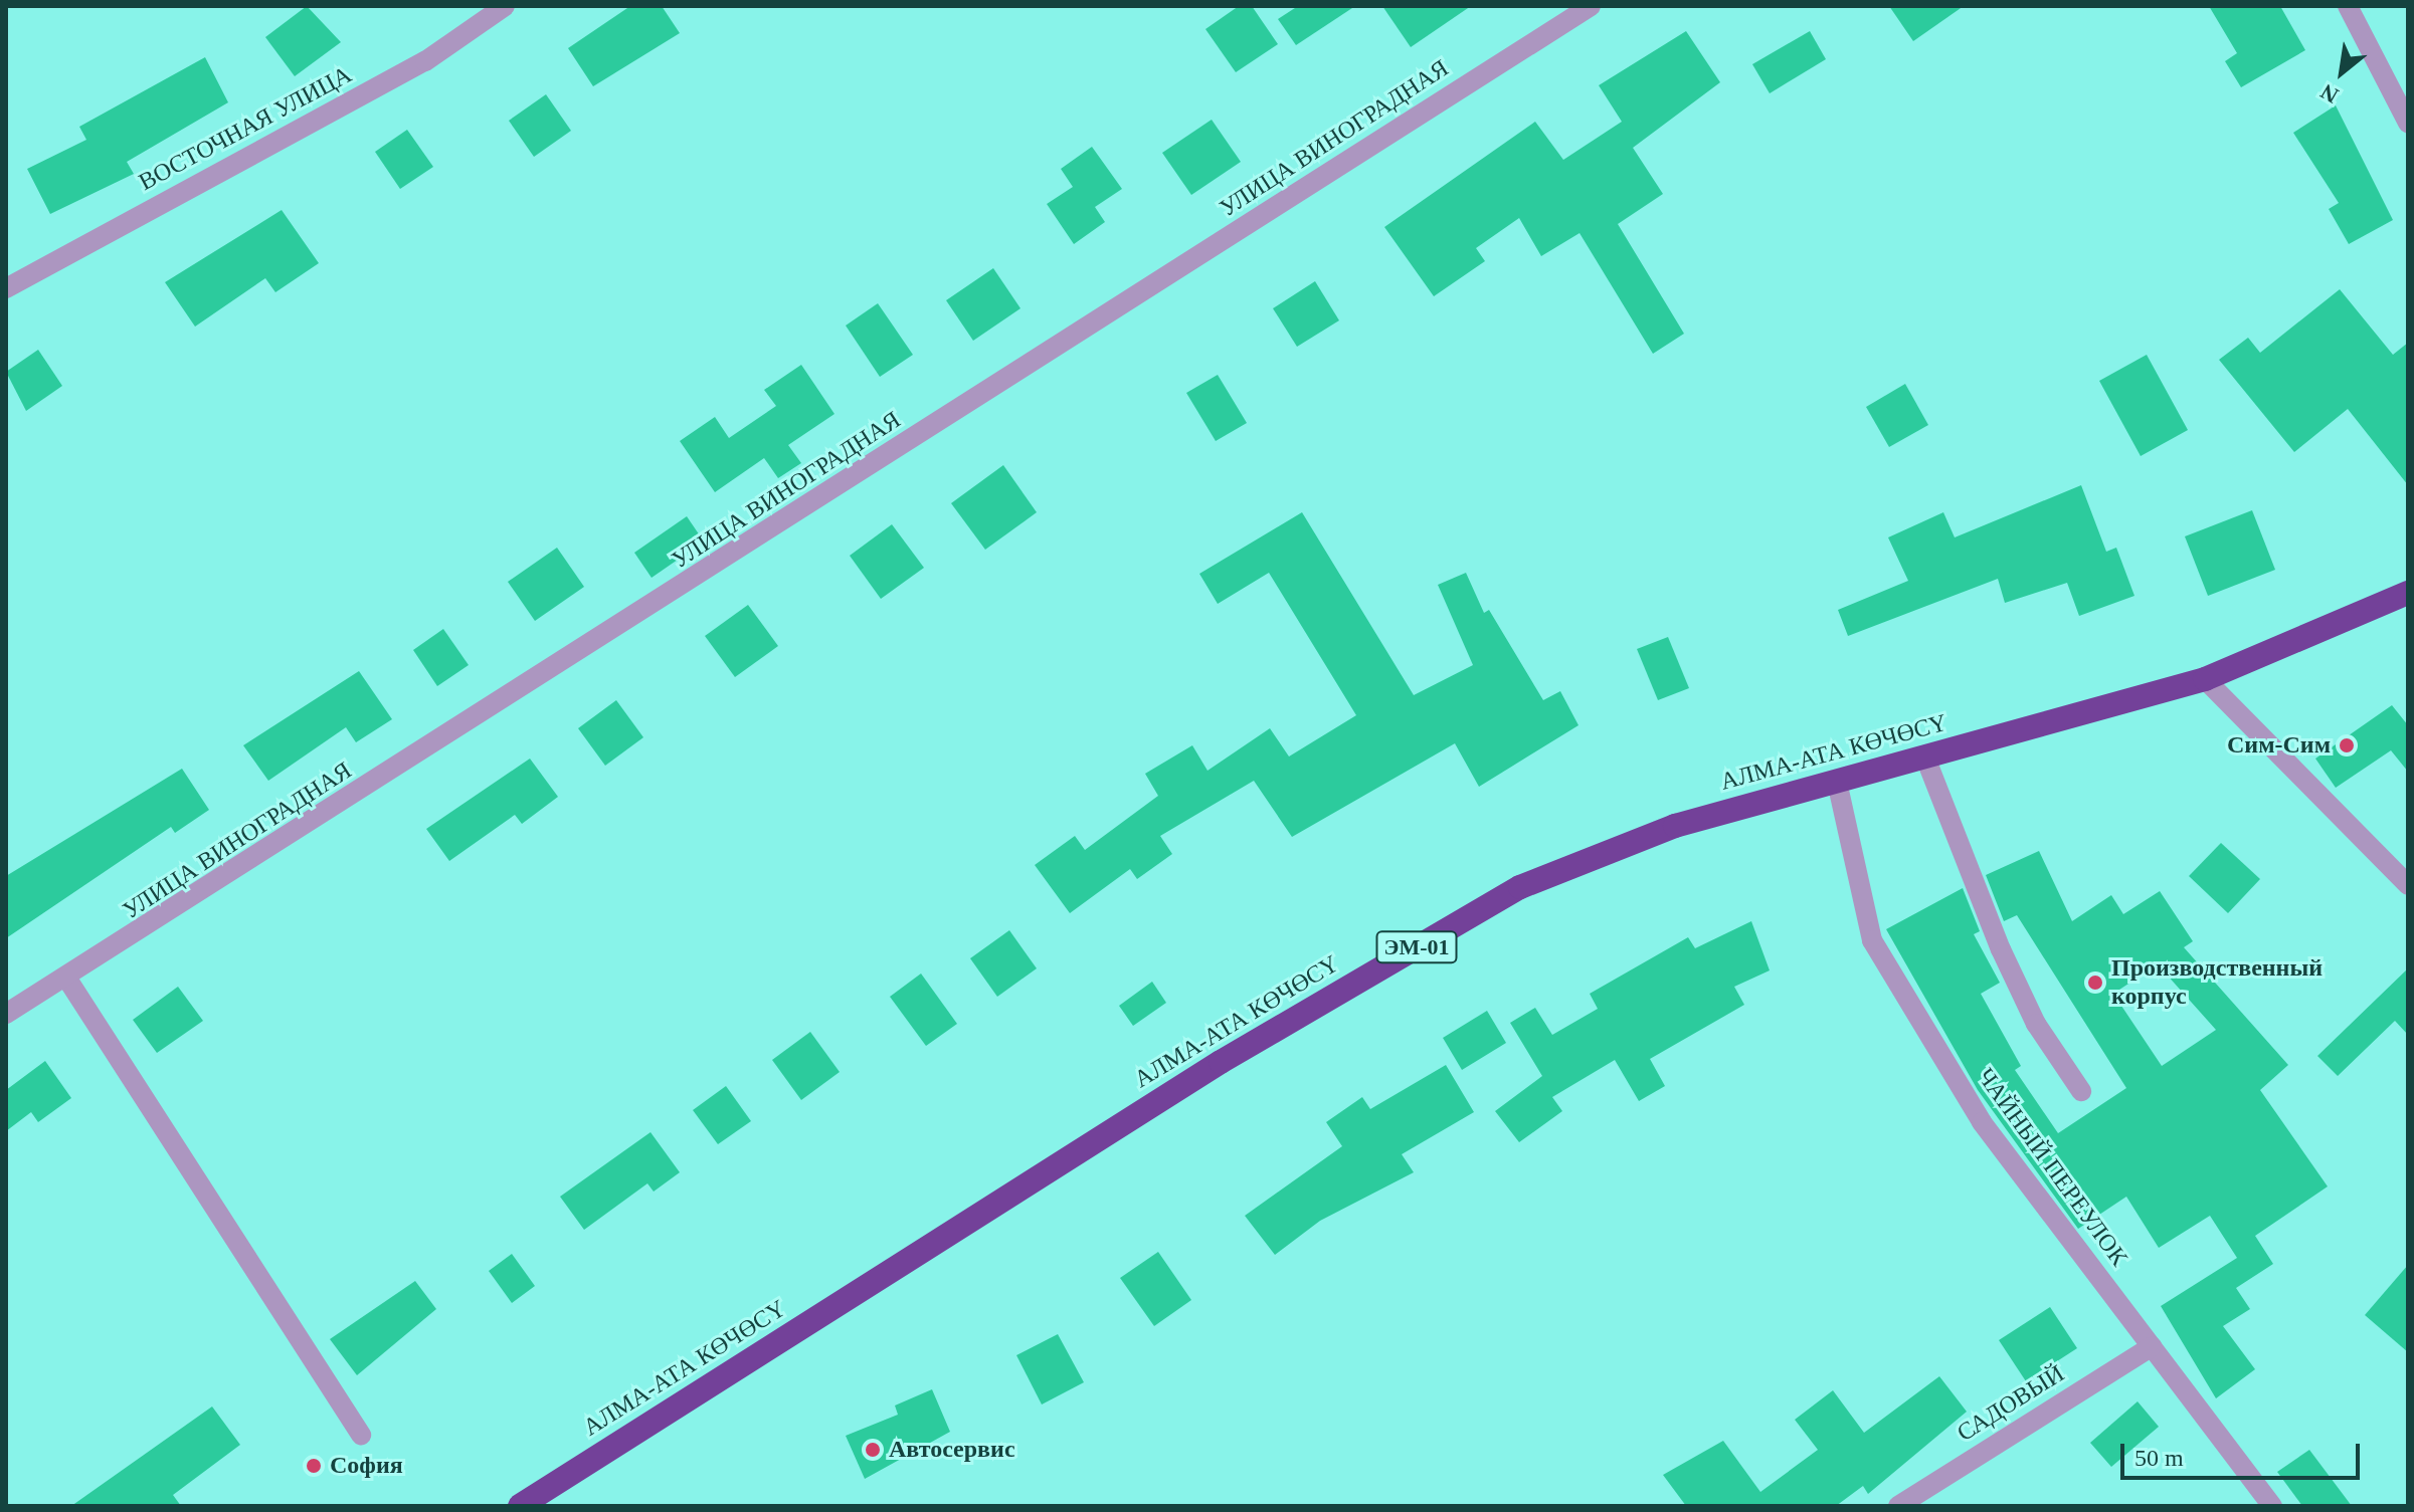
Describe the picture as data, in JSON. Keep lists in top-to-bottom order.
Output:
{
  "streets": {
    "highway": ["АЛМА-АТА КӨЧӨСҮ", "ЭМ-01"],
    "street": [
      "ВОСТОЧНАЯ УЛИЦА",
      "УЛИЦА ВИНОГРАДНАЯ",
      "ЧАЙНЫЙ ПЕРЕУЛОК",
      "САДОВЫЙ"
    ]
  },
  "crossings": [
    ["АЛМА-АТА КӨЧӨСҮ", "ЧАЙНЫЙ ПЕРЕУЛОК"],
    ["ЧАЙНЫЙ ПЕРЕУЛОК", "САДОВЫЙ"]
  ],
  "places": [
    "Сим-Сим",
    "Производственный корпус",
    "Автосервис",
    "София"
  ],
  "scale_bar": "50 m",
  "north": "bottom left"
}
